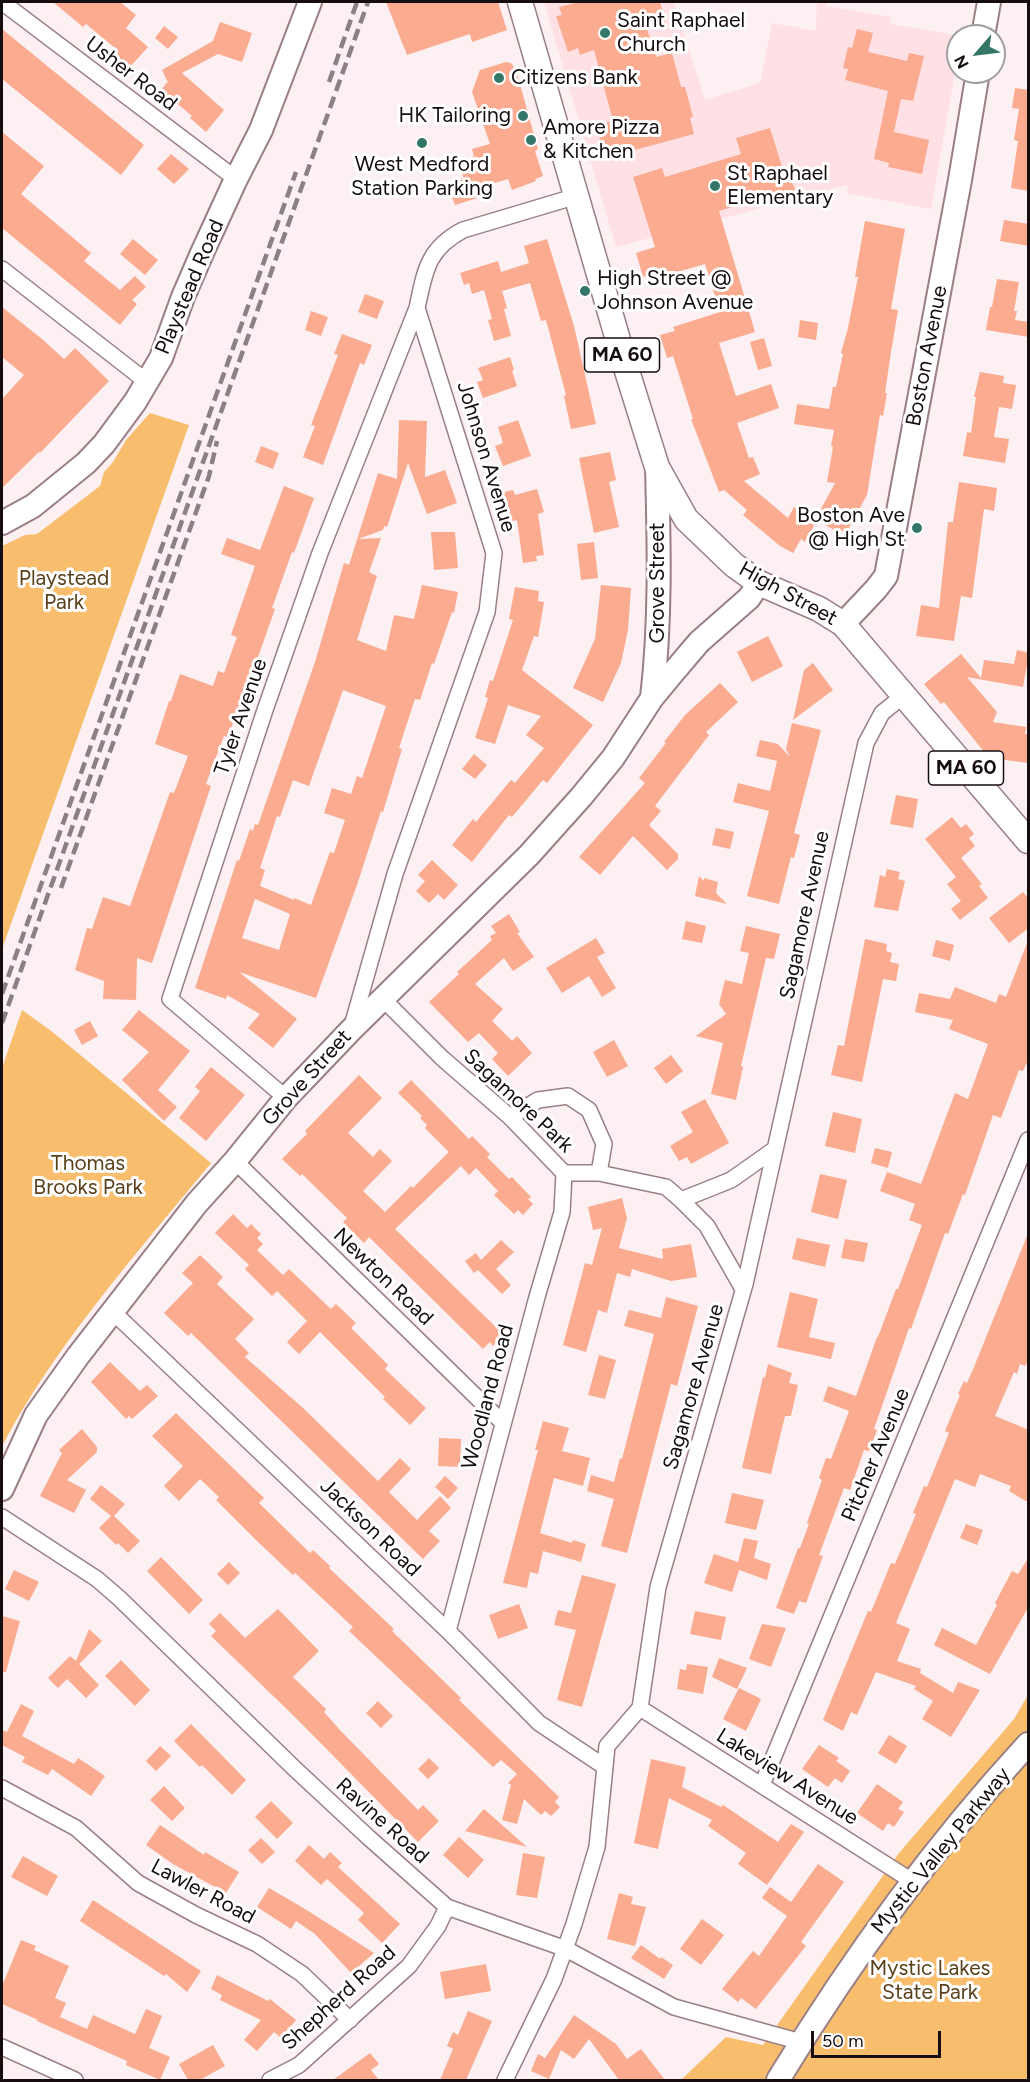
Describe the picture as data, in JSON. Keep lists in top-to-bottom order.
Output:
{
  "streets": {
    "main road": [
      "Playstead Road",
      "MA 60",
      "Boston Avenue",
      "Grove Street",
      "High Street",
      "Mystic Valley Parkway"
    ],
    "street": [
      "Usher Road",
      "Johnson Avenue",
      "Tyler Avenue",
      "Sagamore Avenue",
      "Sagamore Park",
      "Newton Road",
      "Woodland Road",
      "Pitcher Avenue",
      "Jackson Road",
      "Lakeview Avenue",
      "Ravine Road",
      "Lawler Road",
      "Shepherd Road"
    ]
  },
  "crossings": [
    ["Usher Road", "Playstead Road"],
    ["Boston Avenue", "High Street"],
    ["Johnson Avenue", "Grove Street"],
    ["Johnson Avenue", "Tyler Avenue"],
    ["Grove Street", "High Street"],
    ["Grove Street", "Tyler Avenue"],
    ["Grove Street", "Sagamore Park"],
    ["Grove Street", "Newton Road"],
    ["Grove Street", "Jackson Road"],
    ["High Street", "Sagamore Avenue"],
    ["Sagamore Avenue", "Sagamore Park"],
    ["Sagamore Avenue", "Lakeview Avenue"],
    ["Sagamore Park", "Woodland Road"],
    ["Newton Road", "Woodland Road"],
    ["Woodland Road", "Jackson Road"],
    ["Pitcher Avenue", "Lakeview Avenue"],
    ["Lakeview Avenue", "Mystic Valley Parkway"],
    ["Ravine Road", "Mystic Valley Parkway"],
    ["Ravine Road", "Shepherd Road"],
    ["Lawler Road", "Shepherd Road"]
  ],
  "parks": ["Playstead Park", "Thomas Brooks Park", "Mystic Lakes State Park"],
  "places": [
    "Saint Raphael Church",
    "Citizens Bank",
    "HK Tailoring",
    "Amore Pizza & Kitchen",
    "West Medford Station Parking",
    "St Raphael Elementary",
    "High Street @ Johnson Avenue",
    "Boston Ave @ High St"
  ],
  "scale_bar": "50 m",
  "north": "bottom left"
}
